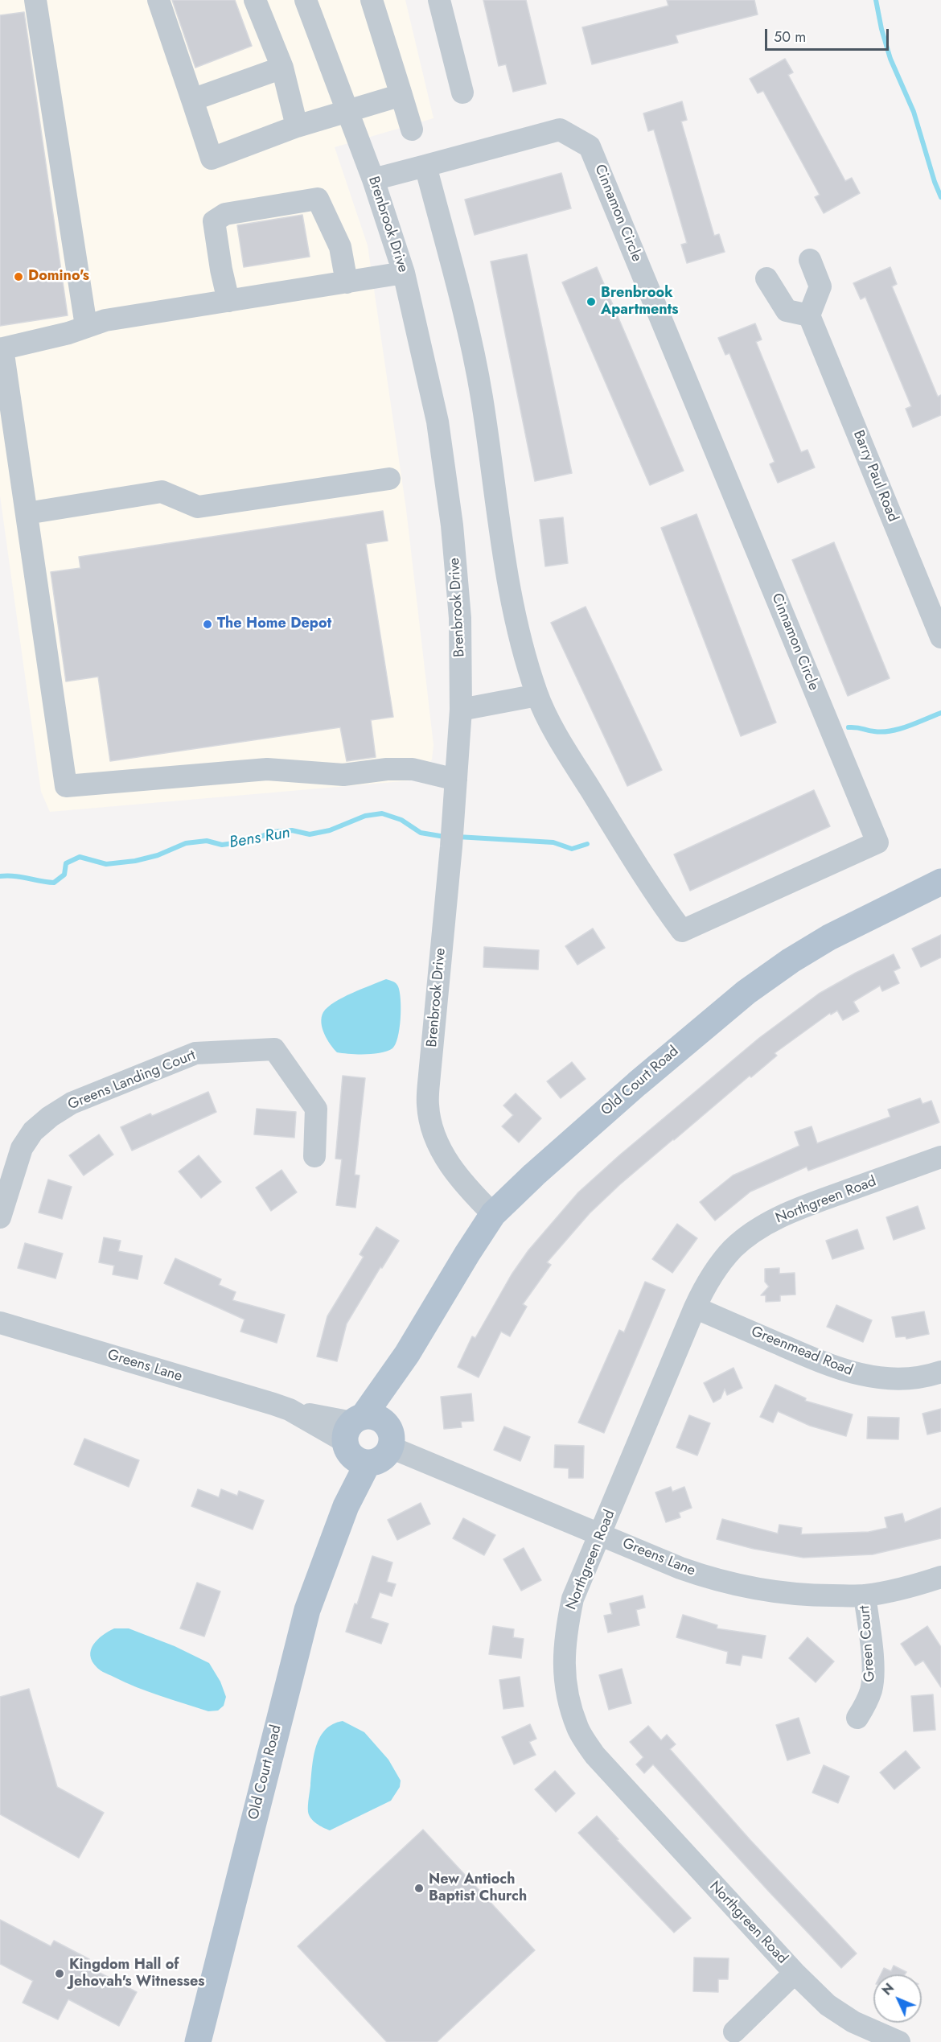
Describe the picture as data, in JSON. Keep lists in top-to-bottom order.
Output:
{
  "streets": {
    "main road": ["Old Court Road"],
    "street": [
      "Cinnamon Circle",
      "Brenbrook Drive",
      "Barry Paul Road",
      "Greens Landing Court",
      "Northgreen Road",
      "Greenmead Road",
      "Greens Lane",
      "Green Court"
    ]
  },
  "crossings": [
    ["Cinnamon Circle", "Brenbrook Drive"],
    ["Brenbrook Drive", "Old Court Road"],
    ["Old Court Road", "Greens Lane"],
    ["Northgreen Road", "Greenmead Road"],
    ["Northgreen Road", "Greens Lane"],
    ["Greens Lane", "Green Court"]
  ],
  "water": ["Bens Run"],
  "places": [
    "Domino's",
    "Brenbrook Apartments",
    "The Home Depot",
    "New Antioch Baptist Church",
    "Kingdom Hall of Jehovah's Witnesses"
  ],
  "scale_bar": "50 m",
  "north": "top left"
}
